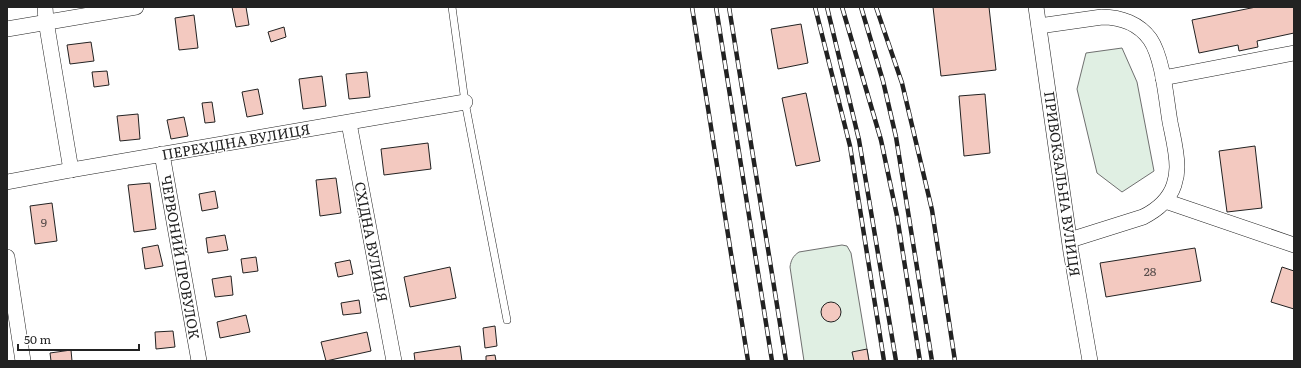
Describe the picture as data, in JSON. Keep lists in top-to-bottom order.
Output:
{
  "streets": {
    "street": [
      "ПЕРЕХІДНА ВУЛИЦЯ",
      "ПРИВОКЗАЛЬНА ВУЛИЦЯ",
      "СХІДНА ВУЛИЦЯ",
      "ЧЕРВОНИЙ ПРОВУЛОК"
    ]
  },
  "crossings": [
    ["ПЕРЕХІДНА ВУЛИЦЯ", "СХІДНА ВУЛИЦЯ"],
    ["ПЕРЕХІДНА ВУЛИЦЯ", "ЧЕРВОНИЙ ПРОВУЛОК"]
  ],
  "house_numbers": ["9", "28"],
  "scale_bar": "50 m"
}
